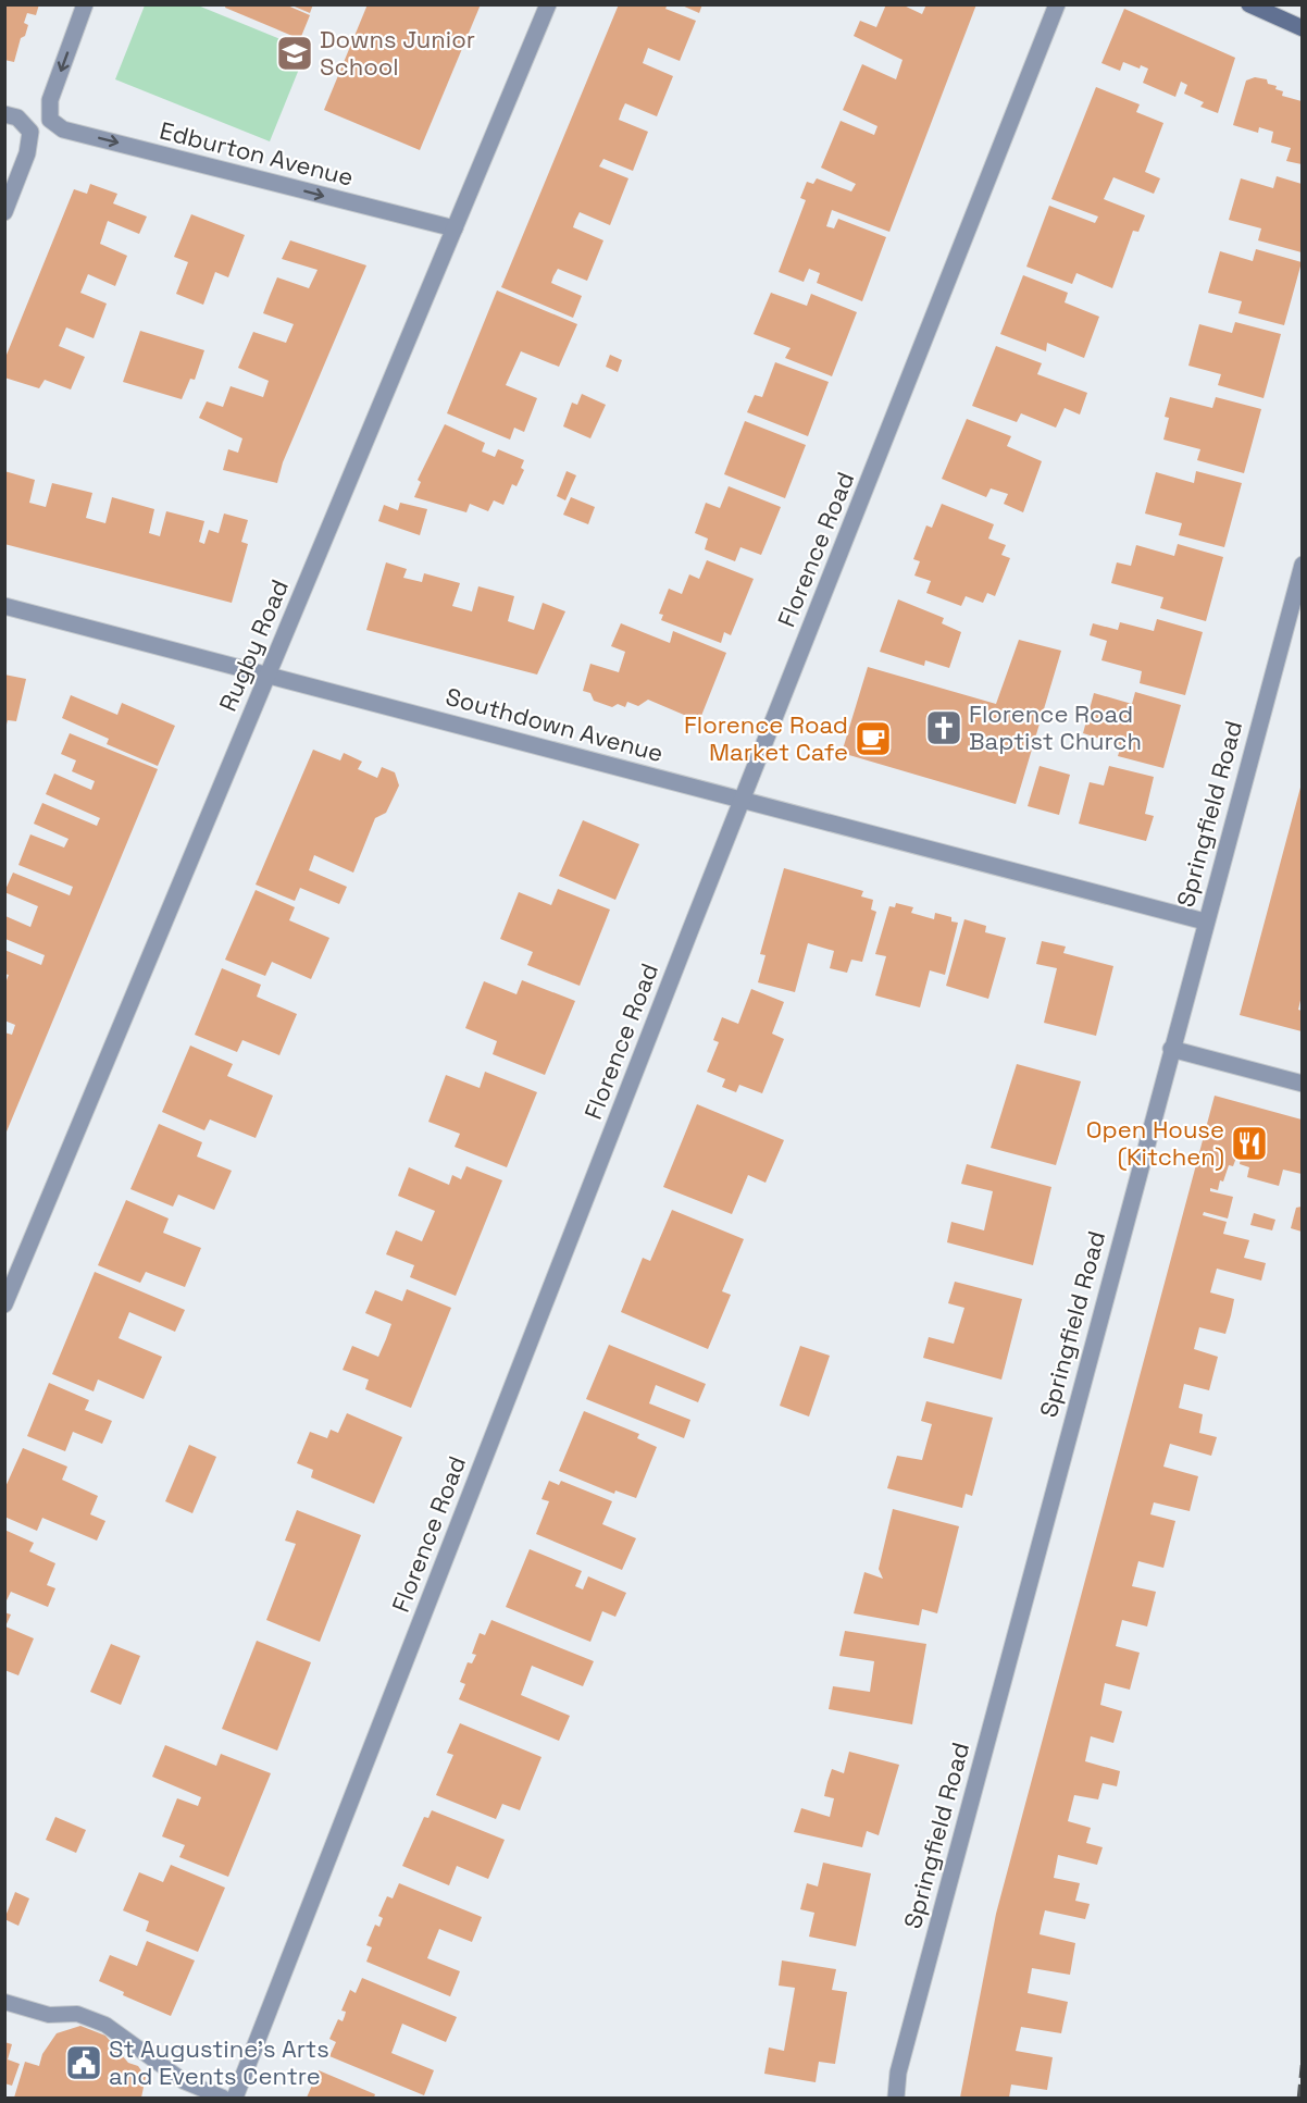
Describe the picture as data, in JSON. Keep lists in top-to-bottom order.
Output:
{
  "streets": {
    "street": [
      "Edburton Avenue",
      "Florence Road",
      "Rugby Road",
      "Southdown Avenue",
      "Springfield Road"
    ]
  },
  "crossings": [
    ["Edburton Avenue", "Rugby Road"],
    ["Florence Road", "Southdown Avenue"],
    ["Rugby Road", "Southdown Avenue"],
    ["Southdown Avenue", "Springfield Road"]
  ],
  "places": {
    "school or university": ["Downs Junior School"],
    "church": ["Florence Road Baptist Church"],
    "cafe": ["Florence Road Market Cafe"],
    "restaurant": ["Open House (Kitchen)"],
    "public building": ["St Augustine's Arts and Events Centre"]
  }
}
